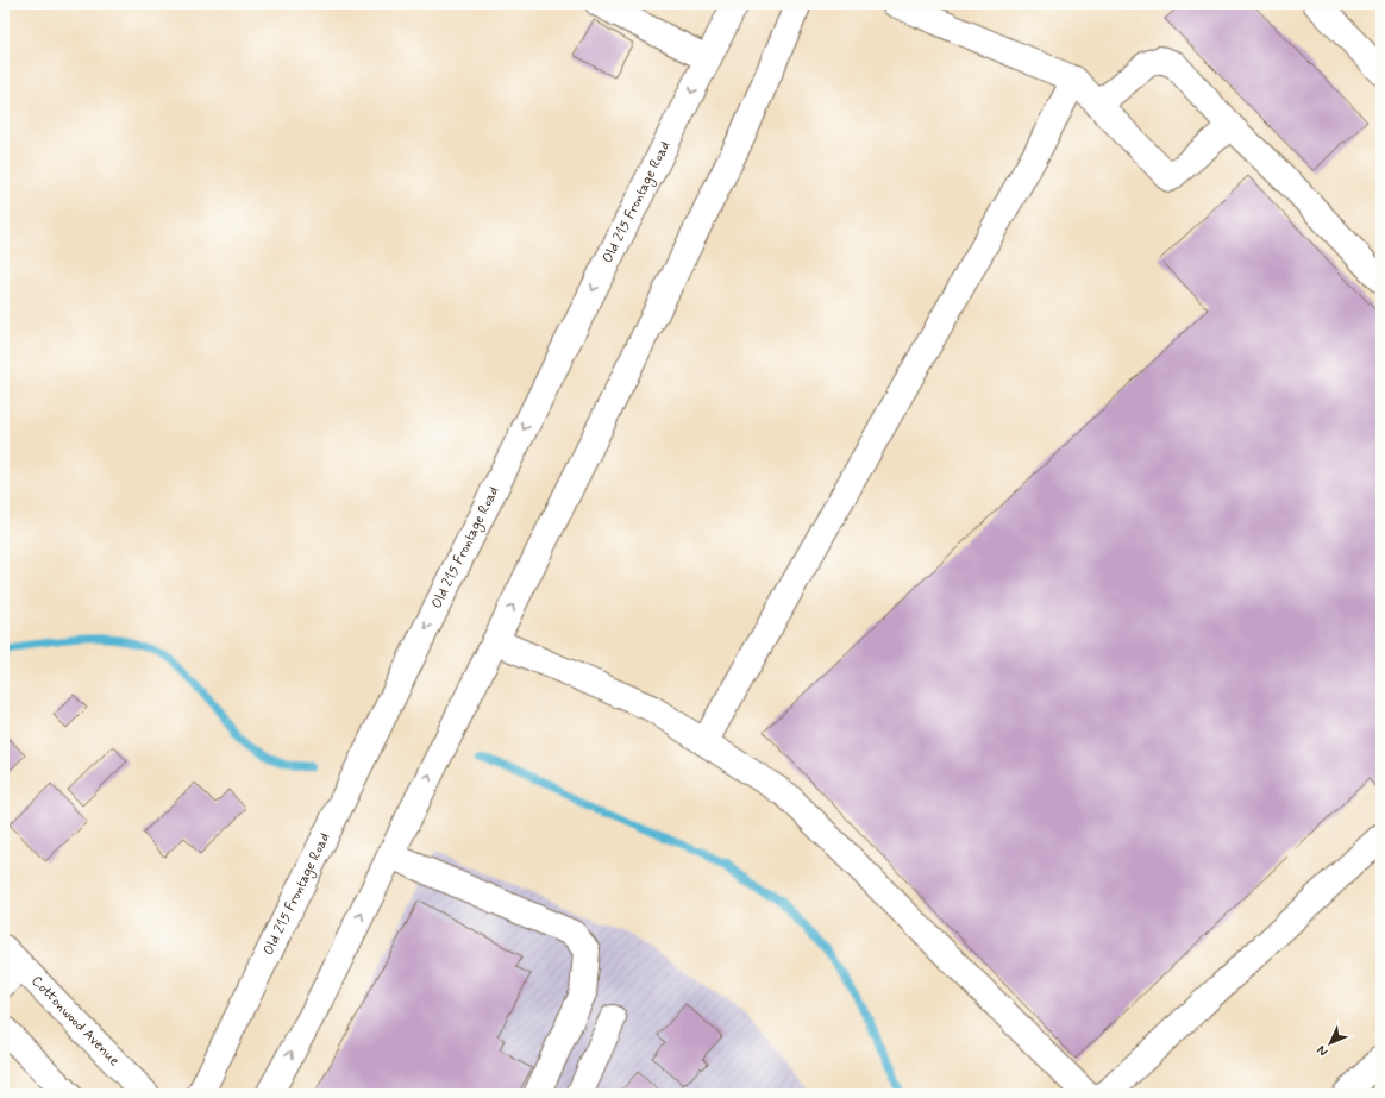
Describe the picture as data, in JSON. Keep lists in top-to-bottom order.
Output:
{
  "streets": {
    "main road": ["Old 215 Frontage Road", "Cottonwood Avenue"]
  },
  "north": "bottom left"
}
